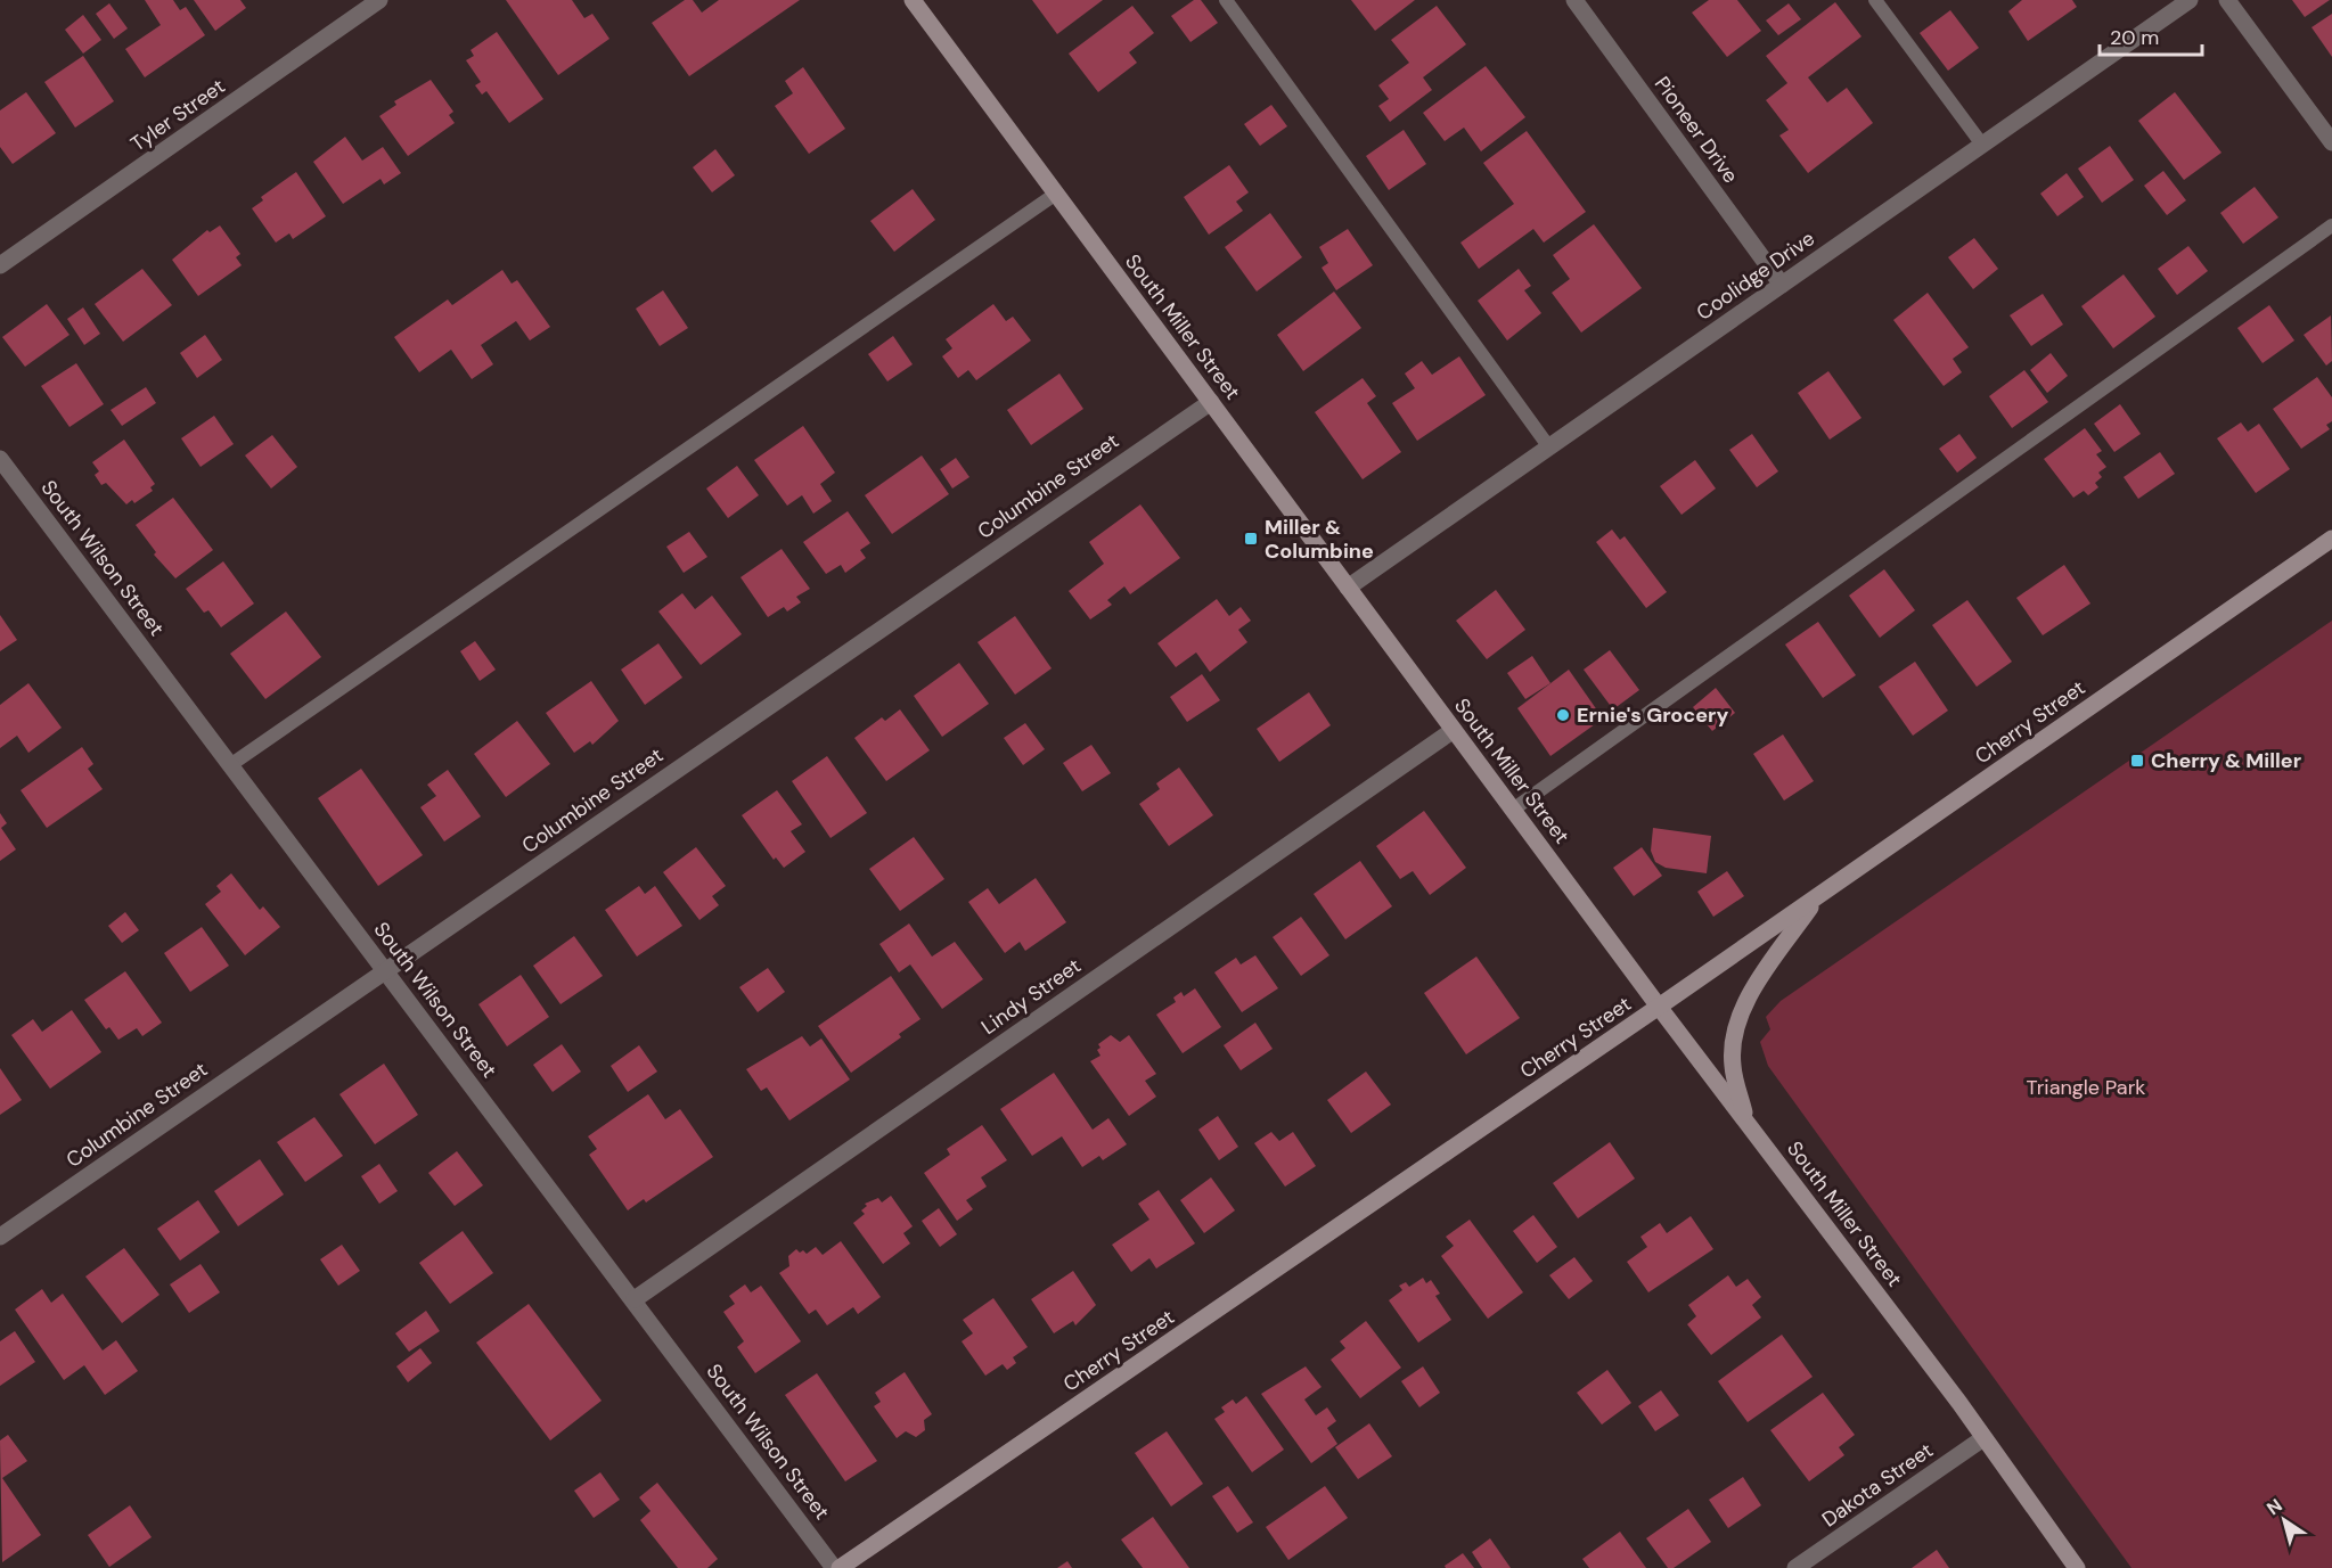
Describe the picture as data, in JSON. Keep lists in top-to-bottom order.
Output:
{
  "streets": {
    "main road": ["South Miller Street", "Cherry Street"],
    "street": [
      "Tyler Street",
      "Pioneer Drive",
      "Coolidge Drive",
      "Columbine Street",
      "South Wilson Street",
      "Lindy Street",
      "Dakota Street"
    ]
  },
  "crossings": [
    ["Pioneer Drive", "Coolidge Drive"],
    ["Coolidge Drive", "South Miller Street"],
    ["South Miller Street", "Columbine Street"],
    ["South Miller Street", "Cherry Street"],
    ["South Miller Street", "Lindy Street"],
    ["South Miller Street", "Dakota Street"],
    ["Columbine Street", "South Wilson Street"],
    ["South Wilson Street", "Lindy Street"]
  ],
  "parks": ["Triangle Park"],
  "places": {
    "transit": ["Miller & Columbine", "Cherry & Miller"],
    "other": ["Ernie's Grocery"]
  },
  "scale_bar": "20 m",
  "north": "top left"
}
